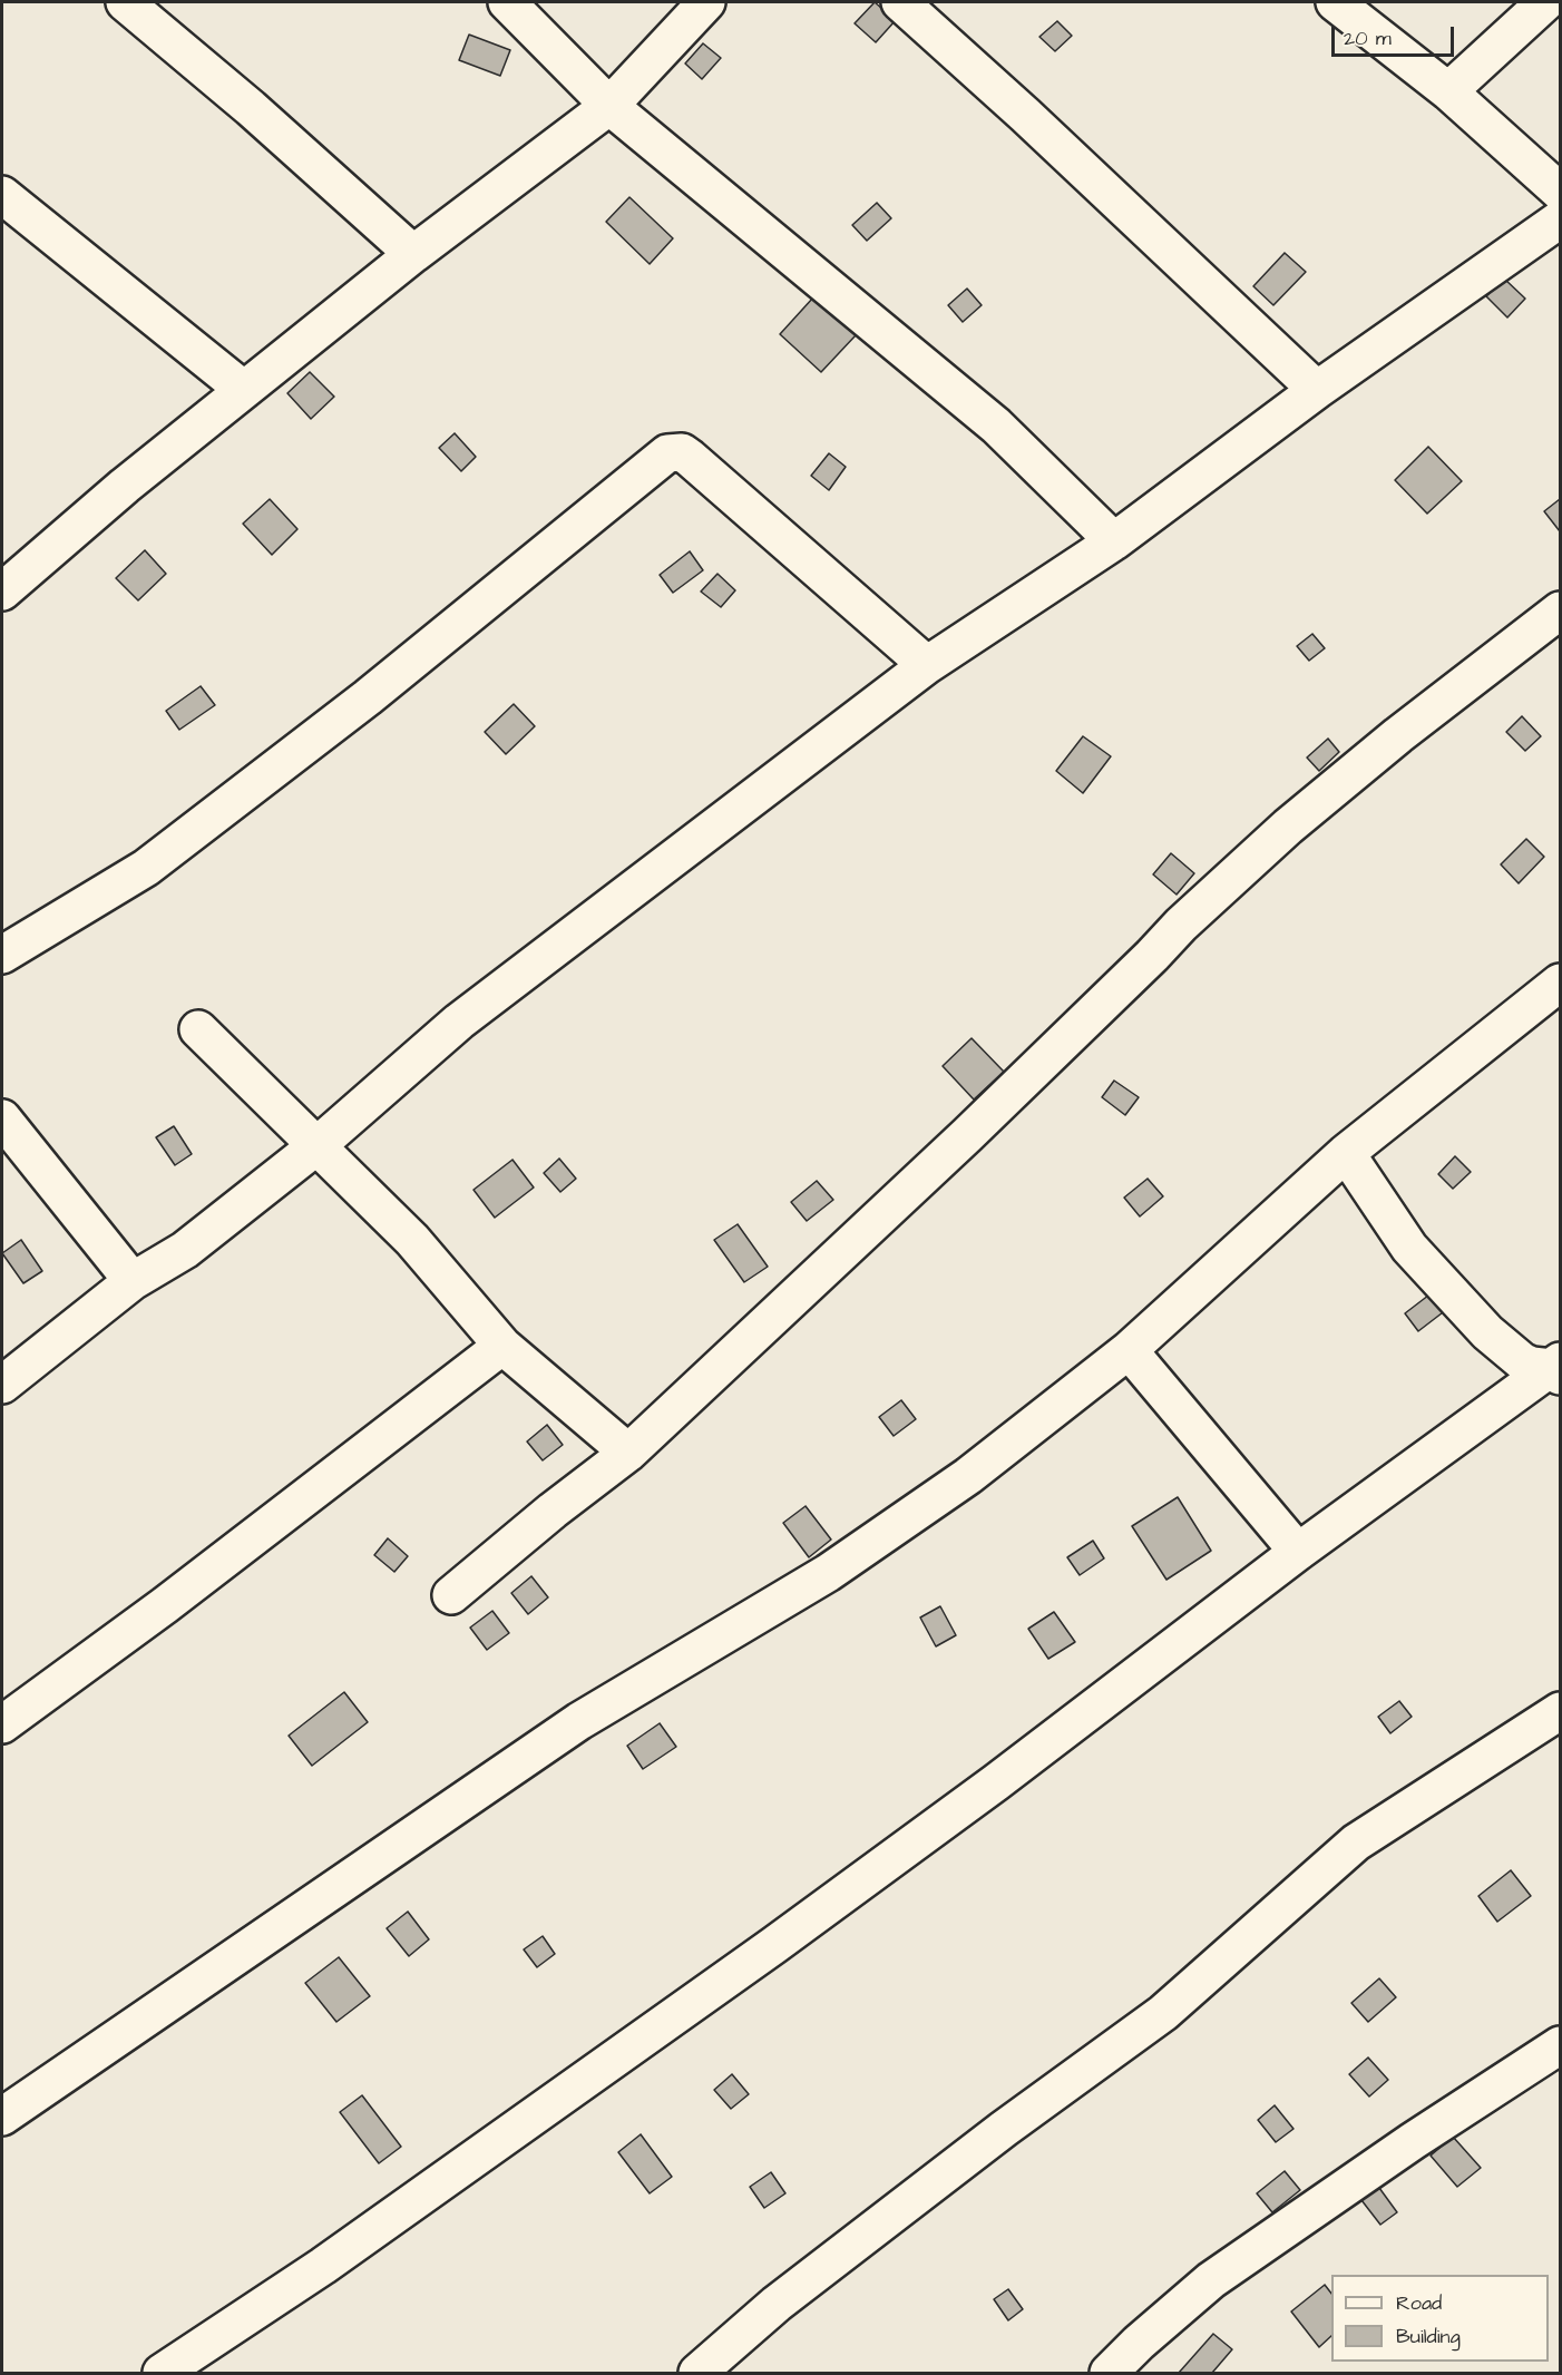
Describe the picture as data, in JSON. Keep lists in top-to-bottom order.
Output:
{
  "legend": ["Road", "Building"],
  "scale_bar": "20 m"
}
